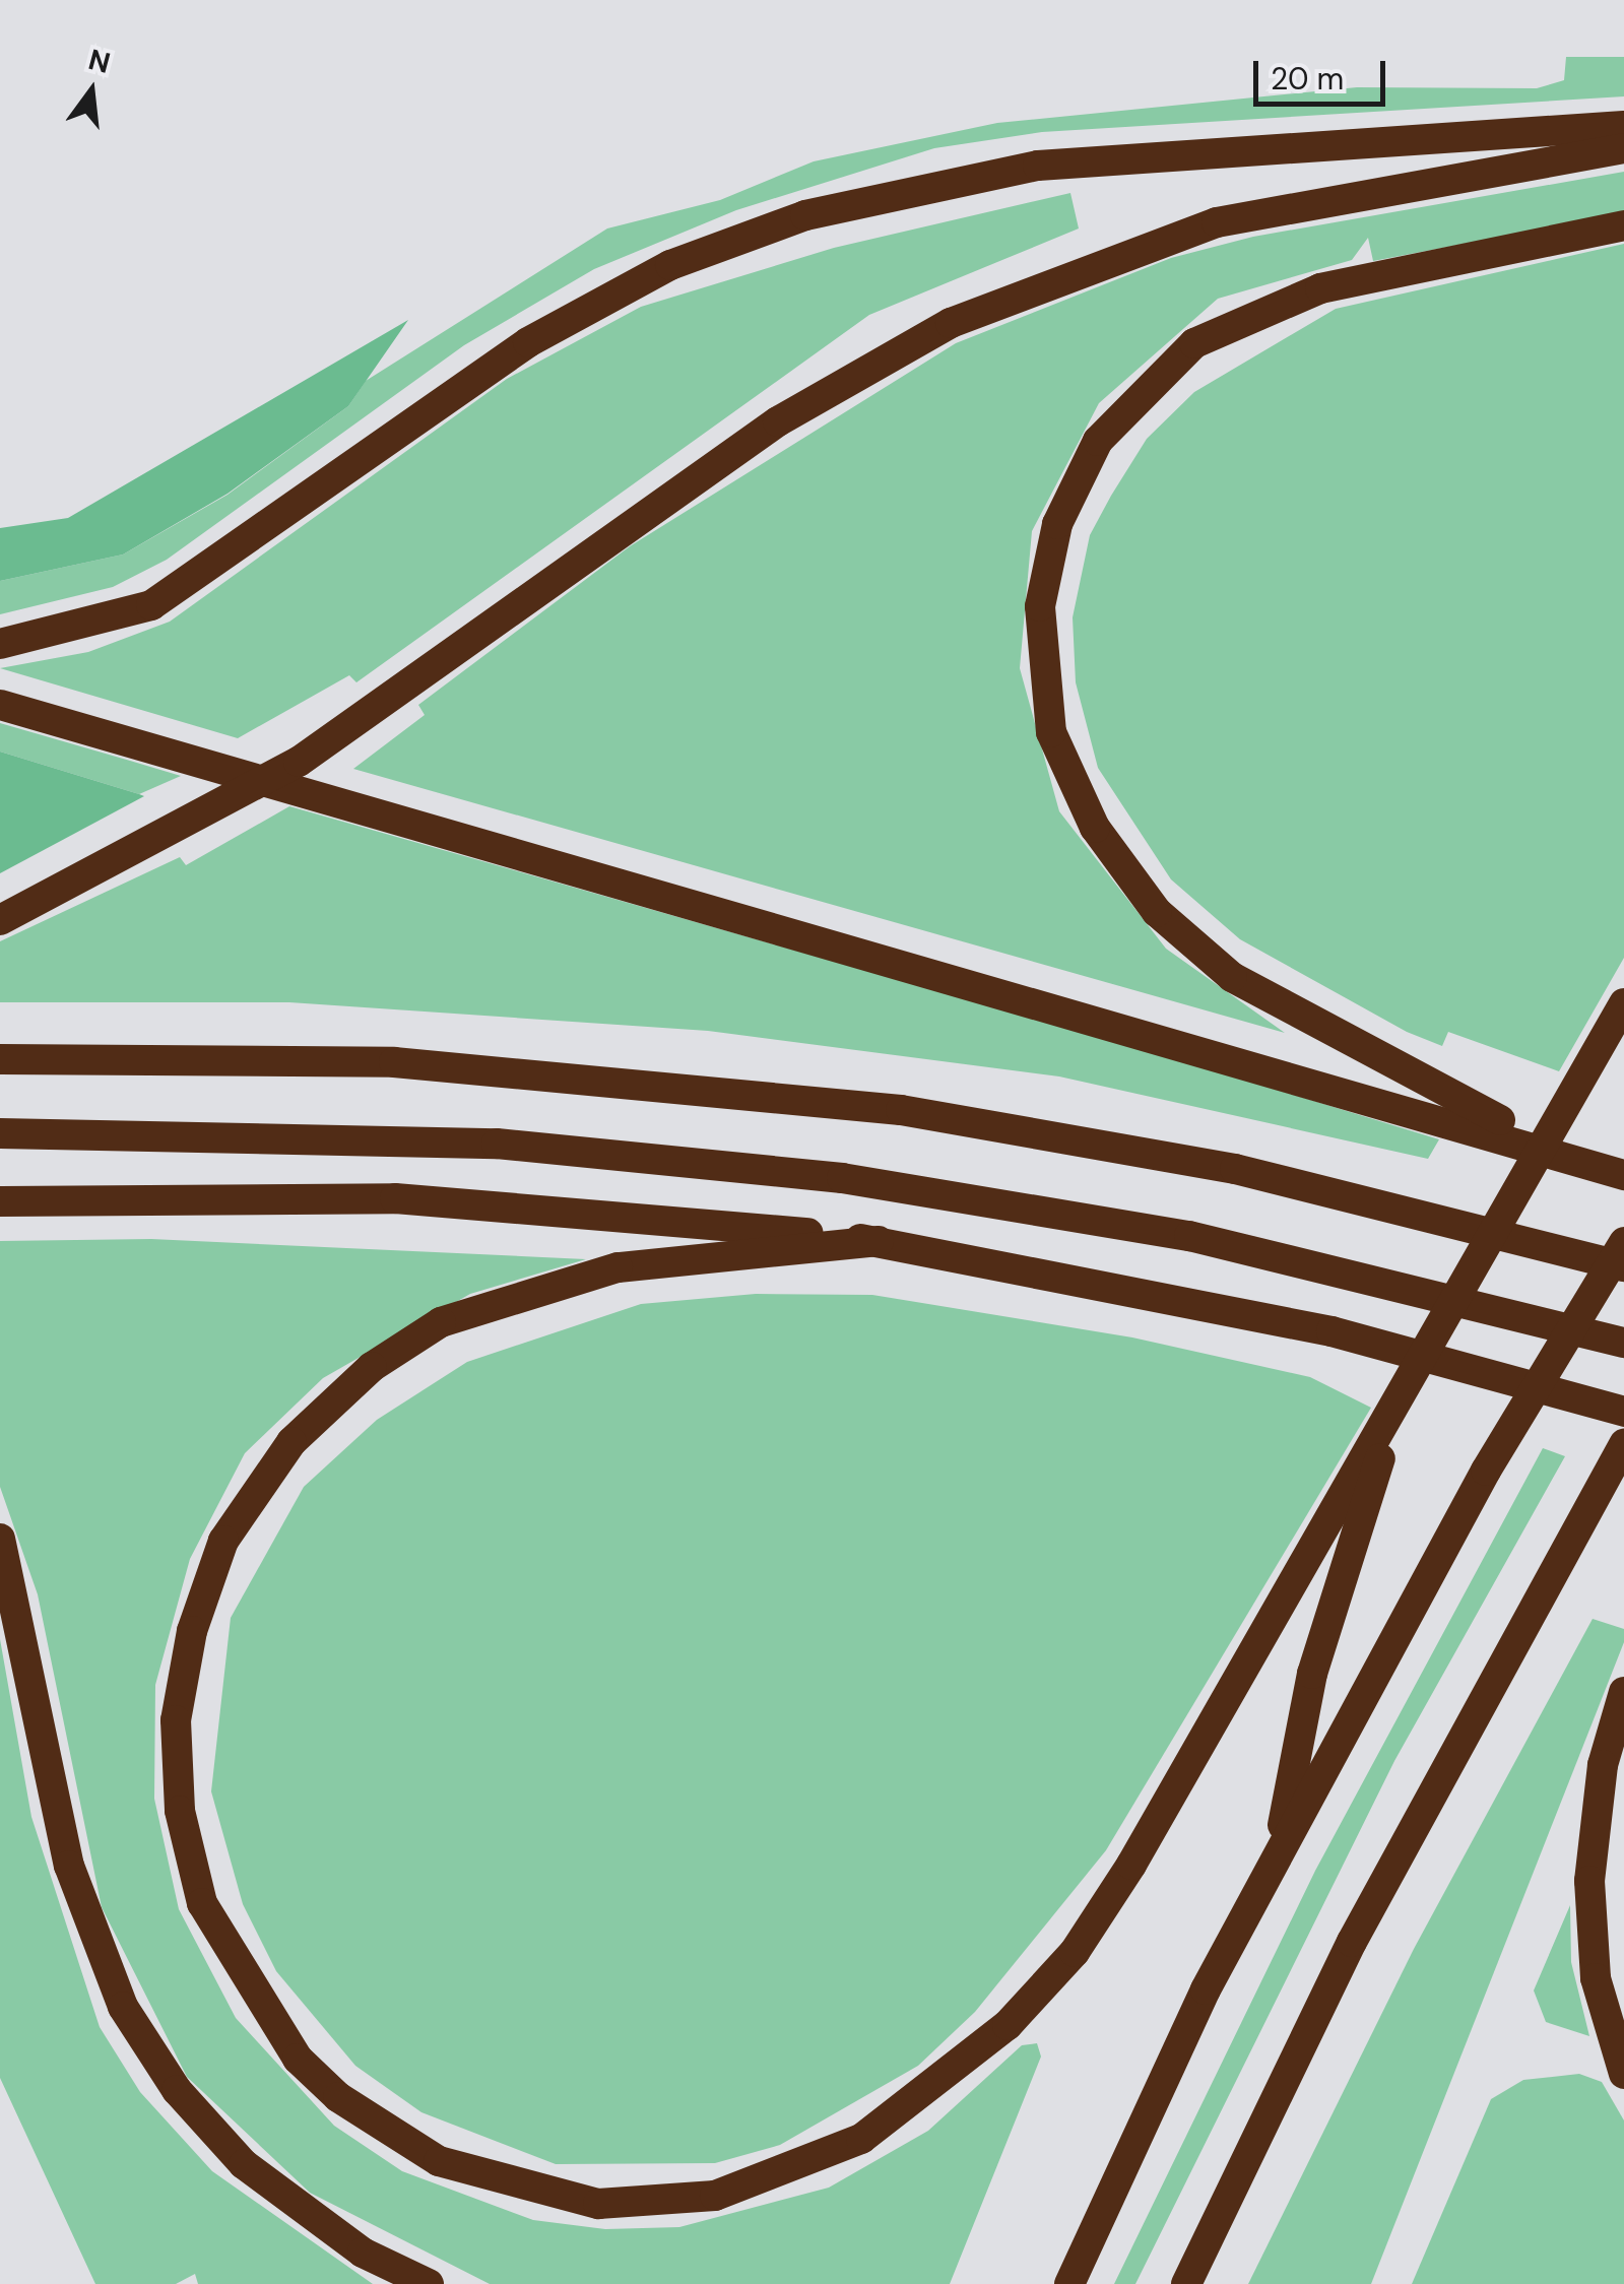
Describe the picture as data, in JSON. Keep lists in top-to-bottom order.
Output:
{
  "scale_bar": "20 m",
  "north": "top"
}
